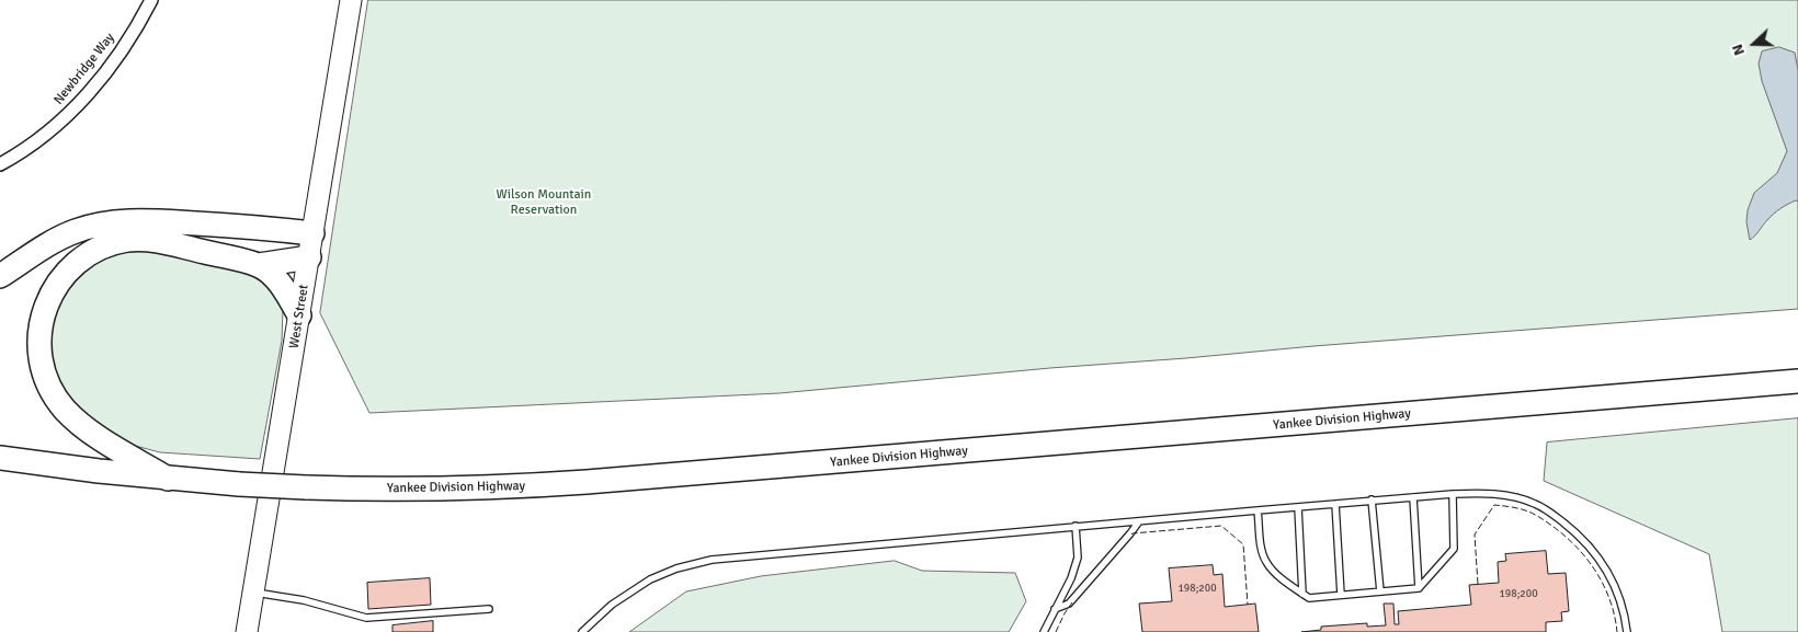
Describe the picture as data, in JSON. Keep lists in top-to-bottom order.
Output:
{
  "streets": {
    "highway": ["Yankee Division Highway"],
    "main road": ["West Street"],
    "street": ["Newbridge Way"]
  },
  "parks": ["Wilson Mountain Reservation"],
  "house_numbers": ["198;200", "198;200"],
  "north": "left"
}
